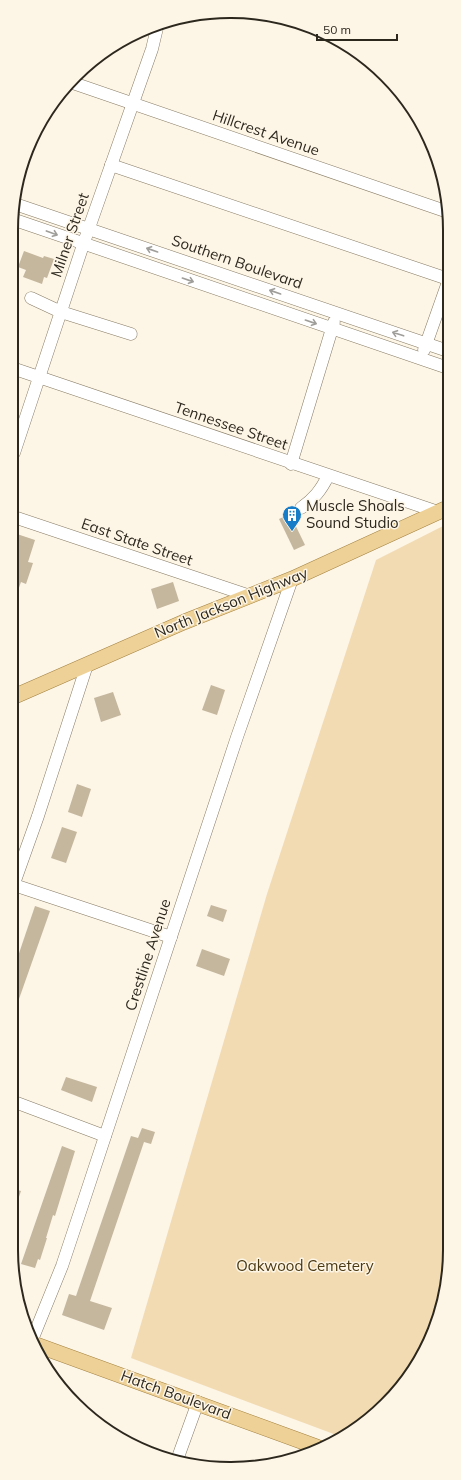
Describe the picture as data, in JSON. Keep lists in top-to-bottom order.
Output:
{
  "streets": {
    "main road": ["North Jackson Highway", "Hatch Boulevard"],
    "street": [
      "Hillcrest Avenue",
      "Milner Street",
      "Southern Boulevard",
      "Tennessee Street",
      "East State Street",
      "Crestline Avenue"
    ]
  },
  "crossings": [
    ["Hillcrest Avenue", "Milner Street"],
    ["Milner Street", "Southern Boulevard"],
    ["Milner Street", "Tennessee Street"],
    ["Tennessee Street", "North Jackson Highway"],
    ["East State Street", "North Jackson Highway"],
    ["North Jackson Highway", "Crestline Avenue"]
  ],
  "parks": ["Oakwood Cemetery"],
  "places": {
    "building": ["Muscle Shoals Sound Studio"]
  },
  "scale_bar": "50 m"
}
